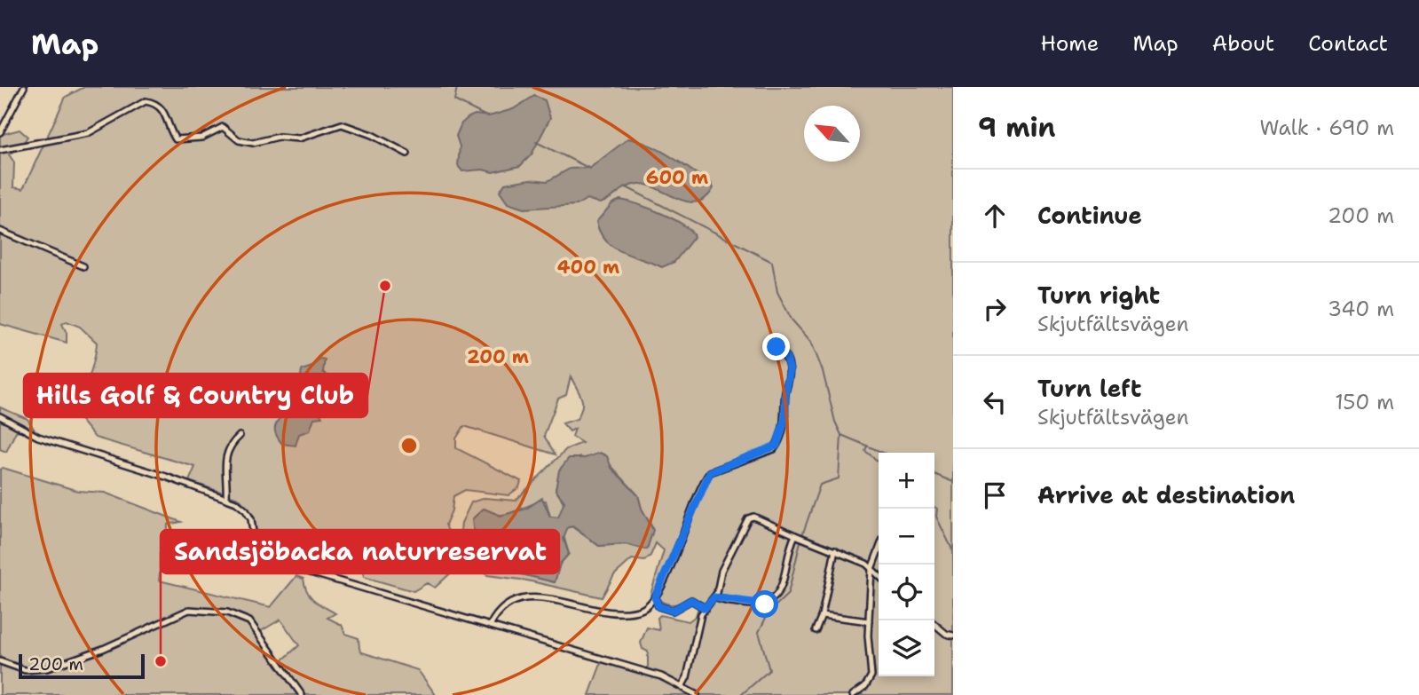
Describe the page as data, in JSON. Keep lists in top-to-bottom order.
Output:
{
  "places": ["Hills Golf & Country Club", "Sandsjöbacka naturreservat"],
  "scale_bar": "200 m",
  "north": "top left",
  "page": {
    "header": "Map",
    "nav": [
      "Home",
      "Map",
      "About",
      "Contact"
    ],
    "heading": ["9 min", "Walk · 690 m"],
    "list": [
      ["Continue", "200 m"],
      ["Turn right", "Skjutfältsvägen", "340 m"],
      ["Turn left", "Skjutfältsvägen", "150 m"],
      "Arrive at destination"
    ],
    "map_buttons": ["+", "−"],
    "scale": "200 m"
  },
  "rings": ["600 m", "400 m", "200 m"]
}
